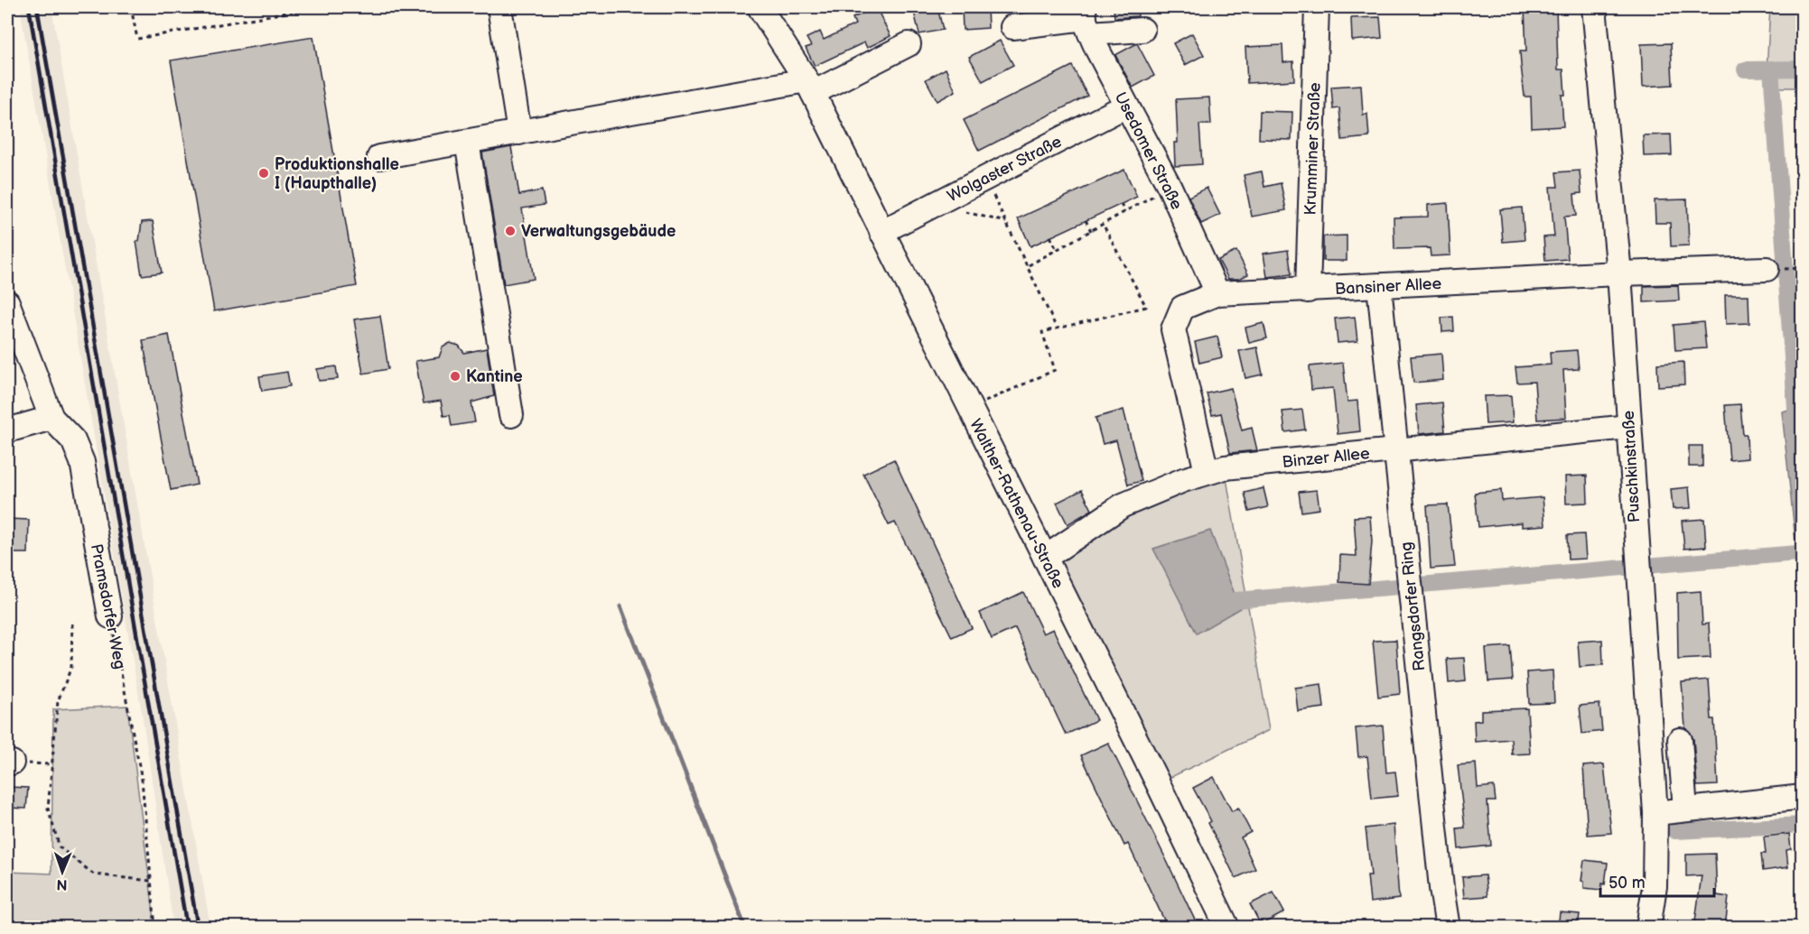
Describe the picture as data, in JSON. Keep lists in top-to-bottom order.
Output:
{
  "streets": {
    "street": [
      "Krumminer Straße",
      "Usedomer Straße",
      "Wolgaster Straße",
      "Bansiner Allee",
      "Binzer Allee",
      "Puschkinstraße",
      "Walther-Rathenau-Straße",
      "Pramsdorfer Weg",
      "Rangsdorfer Ring"
    ]
  },
  "crossings": [
    ["Krumminer Straße", "Bansiner Allee"],
    ["Usedomer Straße", "Wolgaster Straße"],
    ["Usedomer Straße", "Bansiner Allee"],
    ["Wolgaster Straße", "Walther-Rathenau-Straße"],
    ["Bansiner Allee", "Binzer Allee"],
    ["Bansiner Allee", "Puschkinstraße"],
    ["Bansiner Allee", "Rangsdorfer Ring"],
    ["Binzer Allee", "Puschkinstraße"],
    ["Binzer Allee", "Walther-Rathenau-Straße"],
    ["Binzer Allee", "Rangsdorfer Ring"]
  ],
  "places": ["Produktionshalle I (Haupthalle)", "Verwaltungsgebäude", "Kantine"],
  "scale_bar": "50 m",
  "north": "bottom"
}
